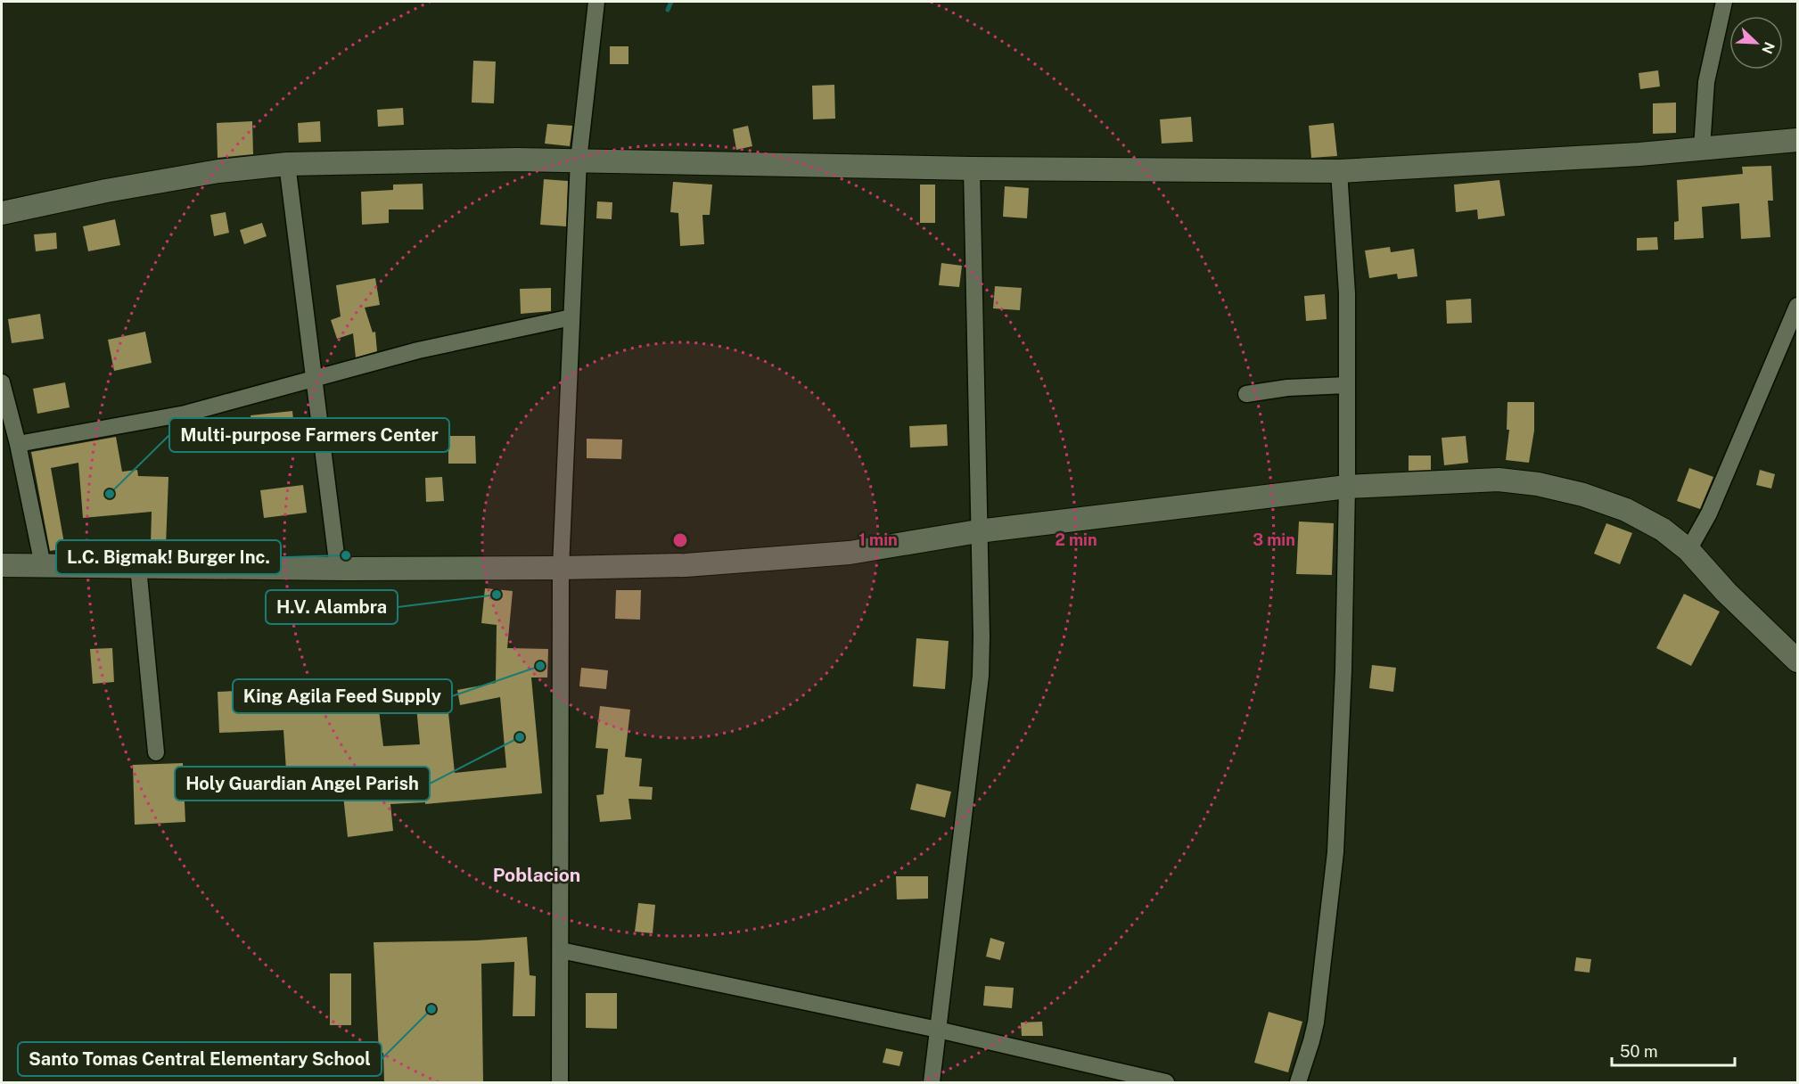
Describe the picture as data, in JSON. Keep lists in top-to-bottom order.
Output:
{
  "districts": ["Poblacion"],
  "places": [
    "Multi-purpose Farmers Center",
    "L.C. Bigmak! Burger Inc.",
    "H.V. Alambra",
    "King Agila Feed Supply",
    "Holy Guardian Angel Parish",
    "Santo Tomas Central Elementary School"
  ],
  "scale_bar": "50 m",
  "north": "bottom right",
  "rings": ["1 min", "2 min", "3 min"]
}
